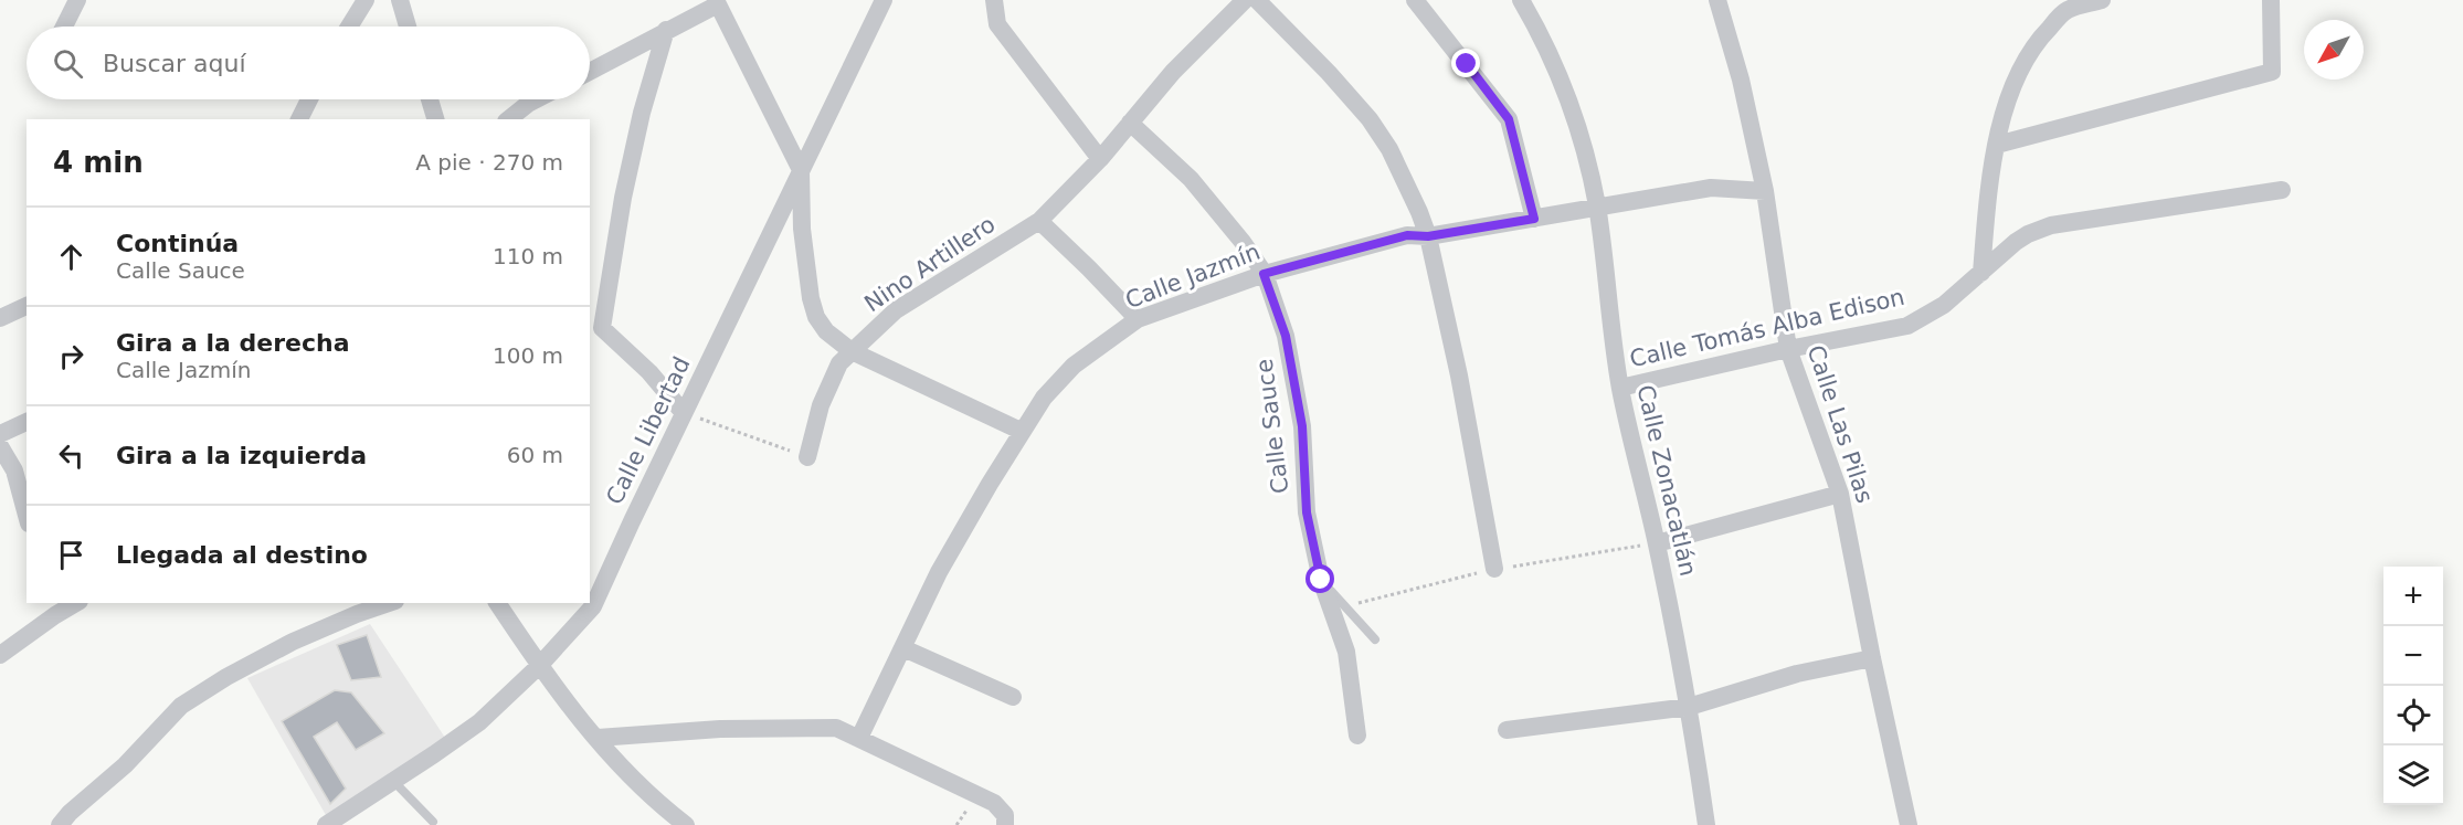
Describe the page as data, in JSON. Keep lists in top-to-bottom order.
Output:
{
  "streets": {
    "street": [
      "Nino Artillero",
      "Calle Jazmín",
      "Calle Tomás Alba Edison",
      "Calle Las Pilas",
      "Calle Sauce",
      "Calle Libertad",
      "Calle Zonacatlán"
    ]
  },
  "crossings": [
    ["Nino Artillero", "Calle Sauce"],
    ["Calle Jazmín", "Calle Las Pilas"],
    ["Calle Jazmín", "Calle Sauce"],
    ["Calle Jazmín", "Calle Zonacatlán"],
    ["Calle Tomás Alba Edison", "Calle Las Pilas"],
    ["Calle Tomás Alba Edison", "Calle Zonacatlán"]
  ],
  "north": "bottom left",
  "page": {
    "search": "Buscar aquí",
    "heading": ["4 min", "A pie · 270 m"],
    "list": [
      ["Continúa", "Calle Sauce", "110 m"],
      ["Gira a la derecha", "Calle Jazmín", "100 m"],
      ["Gira a la izquierda", "60 m"],
      "Llegada al destino"
    ],
    "map_buttons": ["+", "−"]
  }
}
